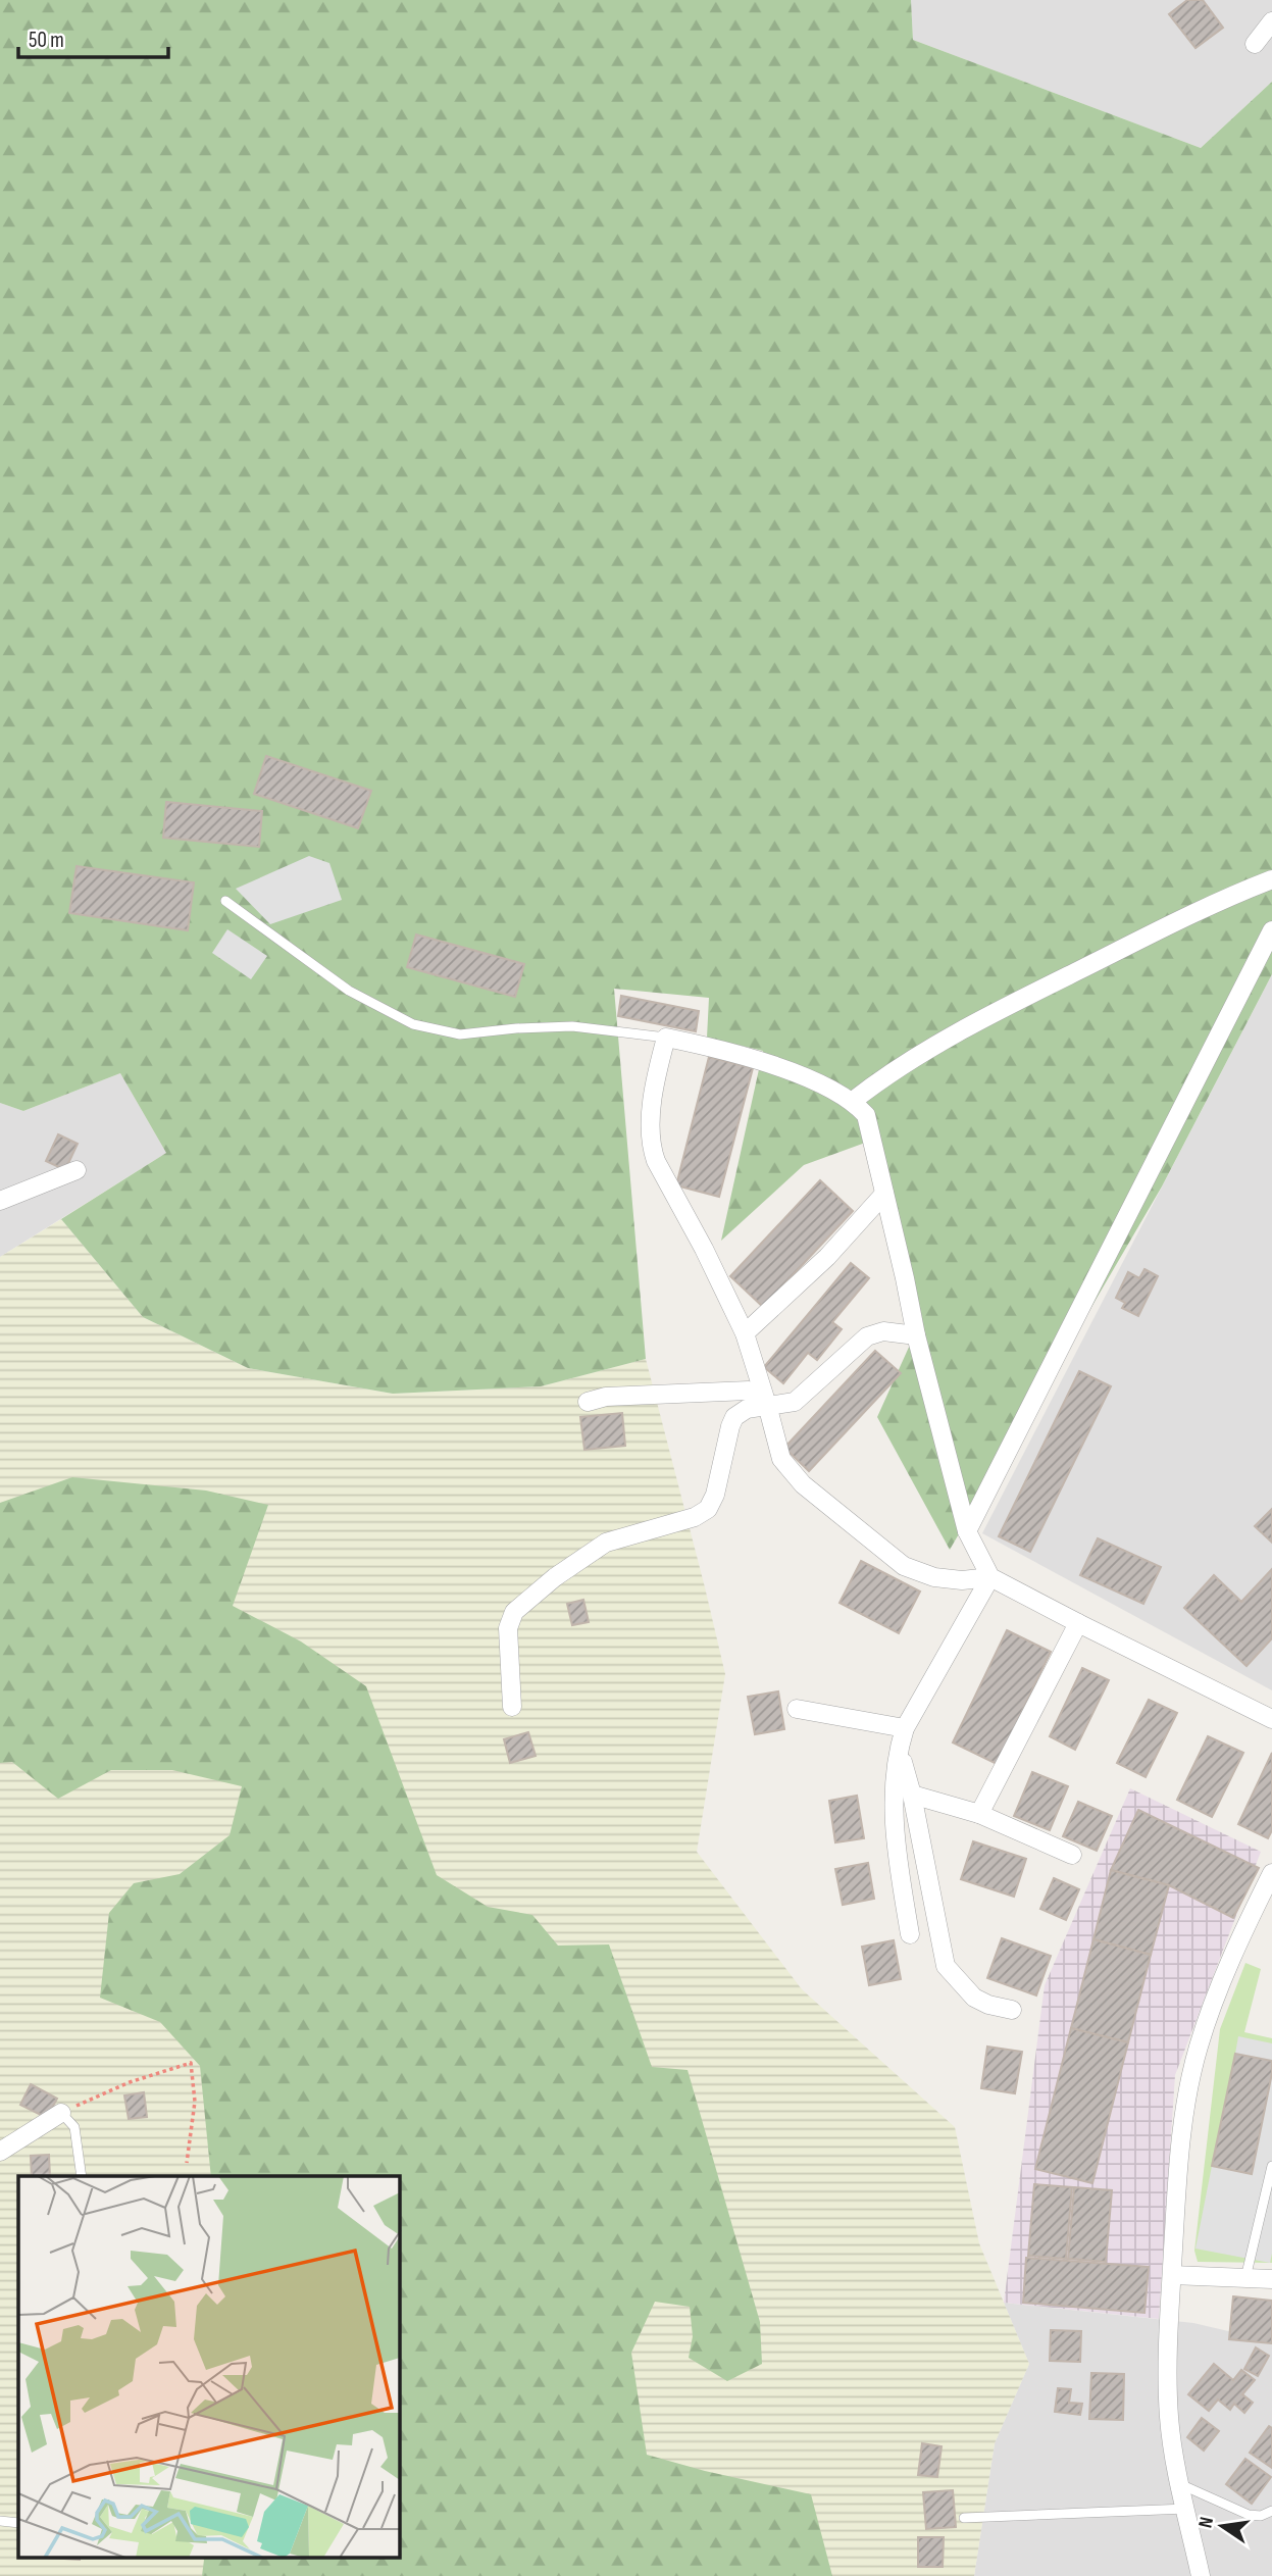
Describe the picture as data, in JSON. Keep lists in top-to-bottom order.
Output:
{
  "scale_bar": "50 m",
  "north": "left"
}
